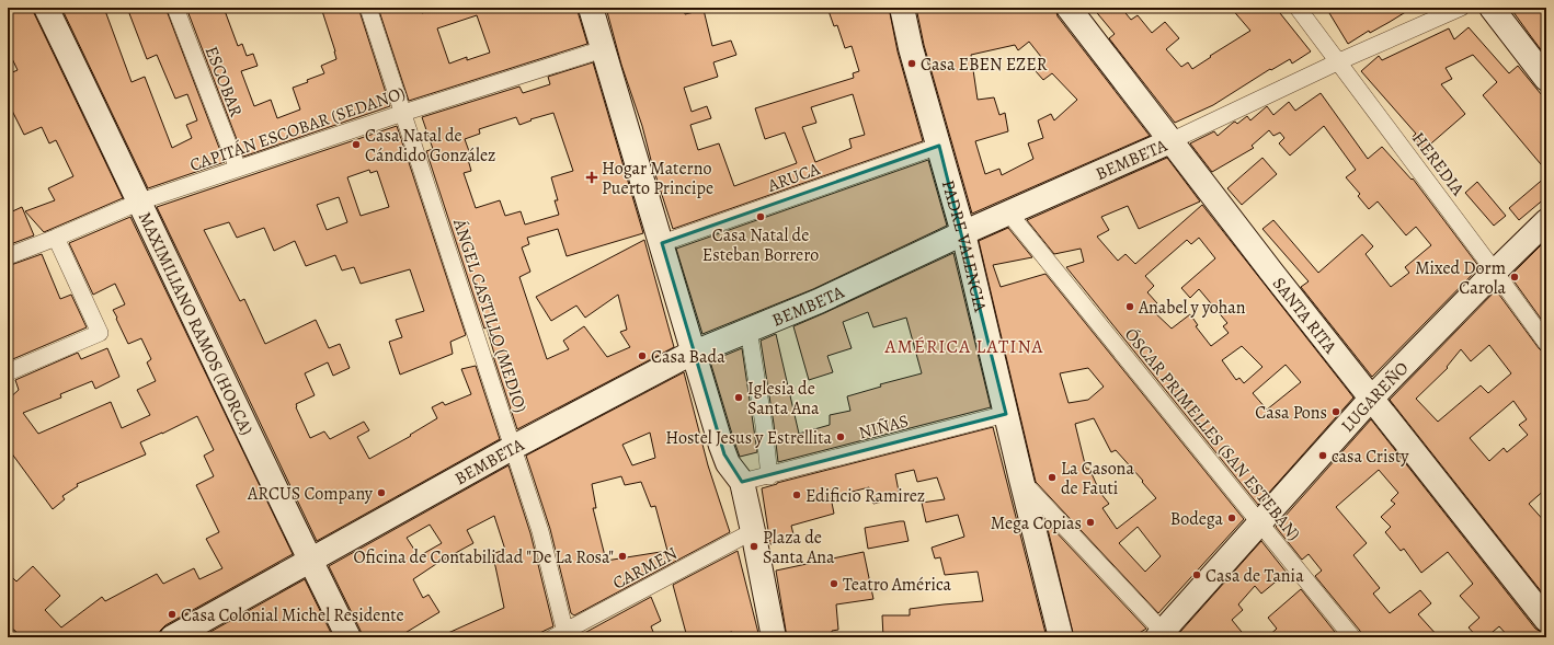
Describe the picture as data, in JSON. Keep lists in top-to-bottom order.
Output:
{
  "streets": {
    "street": [
      "ESCOBAR",
      "CAPITÁN ESCOBAR (SEDANO)",
      "BEMBETA",
      "HEREDIA",
      "ARUCA",
      "PADRE VALENCIA",
      "ÁNGEL CASTILLO (MEDIO)",
      "SANTA RITA",
      "MAXIMILIANO RAMOS (HORCA)",
      "LUGAREÑO",
      "NIÑAS",
      "ÓSCAR PRIMELLES (SAN ESTEBAN)",
      "CARMEN"
    ]
  },
  "crossings": [
    ["ESCOBAR", "CAPITÁN ESCOBAR (SEDANO)"],
    ["CAPITÁN ESCOBAR (SEDANO)", "ÁNGEL CASTILLO (MEDIO)"],
    ["CAPITÁN ESCOBAR (SEDANO)", "MAXIMILIANO RAMOS (HORCA)"],
    ["BEMBETA", "HEREDIA"],
    ["BEMBETA", "PADRE VALENCIA"],
    ["BEMBETA", "ÁNGEL CASTILLO (MEDIO)"],
    ["BEMBETA", "SANTA RITA"],
    ["BEMBETA", "MAXIMILIANO RAMOS (HORCA)"],
    ["BEMBETA", "ÓSCAR PRIMELLES (SAN ESTEBAN)"],
    ["HEREDIA", "LUGAREÑO"],
    ["ARUCA", "PADRE VALENCIA"],
    ["PADRE VALENCIA", "NIÑAS"],
    ["ÁNGEL CASTILLO (MEDIO)", "CARMEN"],
    ["SANTA RITA", "LUGAREÑO"],
    ["LUGAREÑO", "ÓSCAR PRIMELLES (SAN ESTEBAN)"]
  ],
  "districts": ["AMÉRICA LATINA"],
  "places": {
    "other": [
      "Casa EBEN EZER",
      "Casa Natal de Cándido González",
      "Casa Natal de Esteban Borrero",
      "Mixed Dorm Carola",
      "Anabel y yohan",
      "Casa Bada",
      "Iglesia de Santa Ana",
      "Casa Pons",
      "Hostel Jesus y Estrellita",
      "casa Cristy",
      "La Casona de Fauti",
      "ARCUS Company",
      "Edificio Ramirez",
      "Bodega",
      "Mega Copias",
      "Plaza de Santa Ana",
      "Oficina de Contabilidad \"De La Rosa\"",
      "Casa de Tania",
      "Teatro América",
      "Casa Colonial Michel Residente"
    ],
    "health": ["Hogar Materno Puerto Principe"]
  }
}
